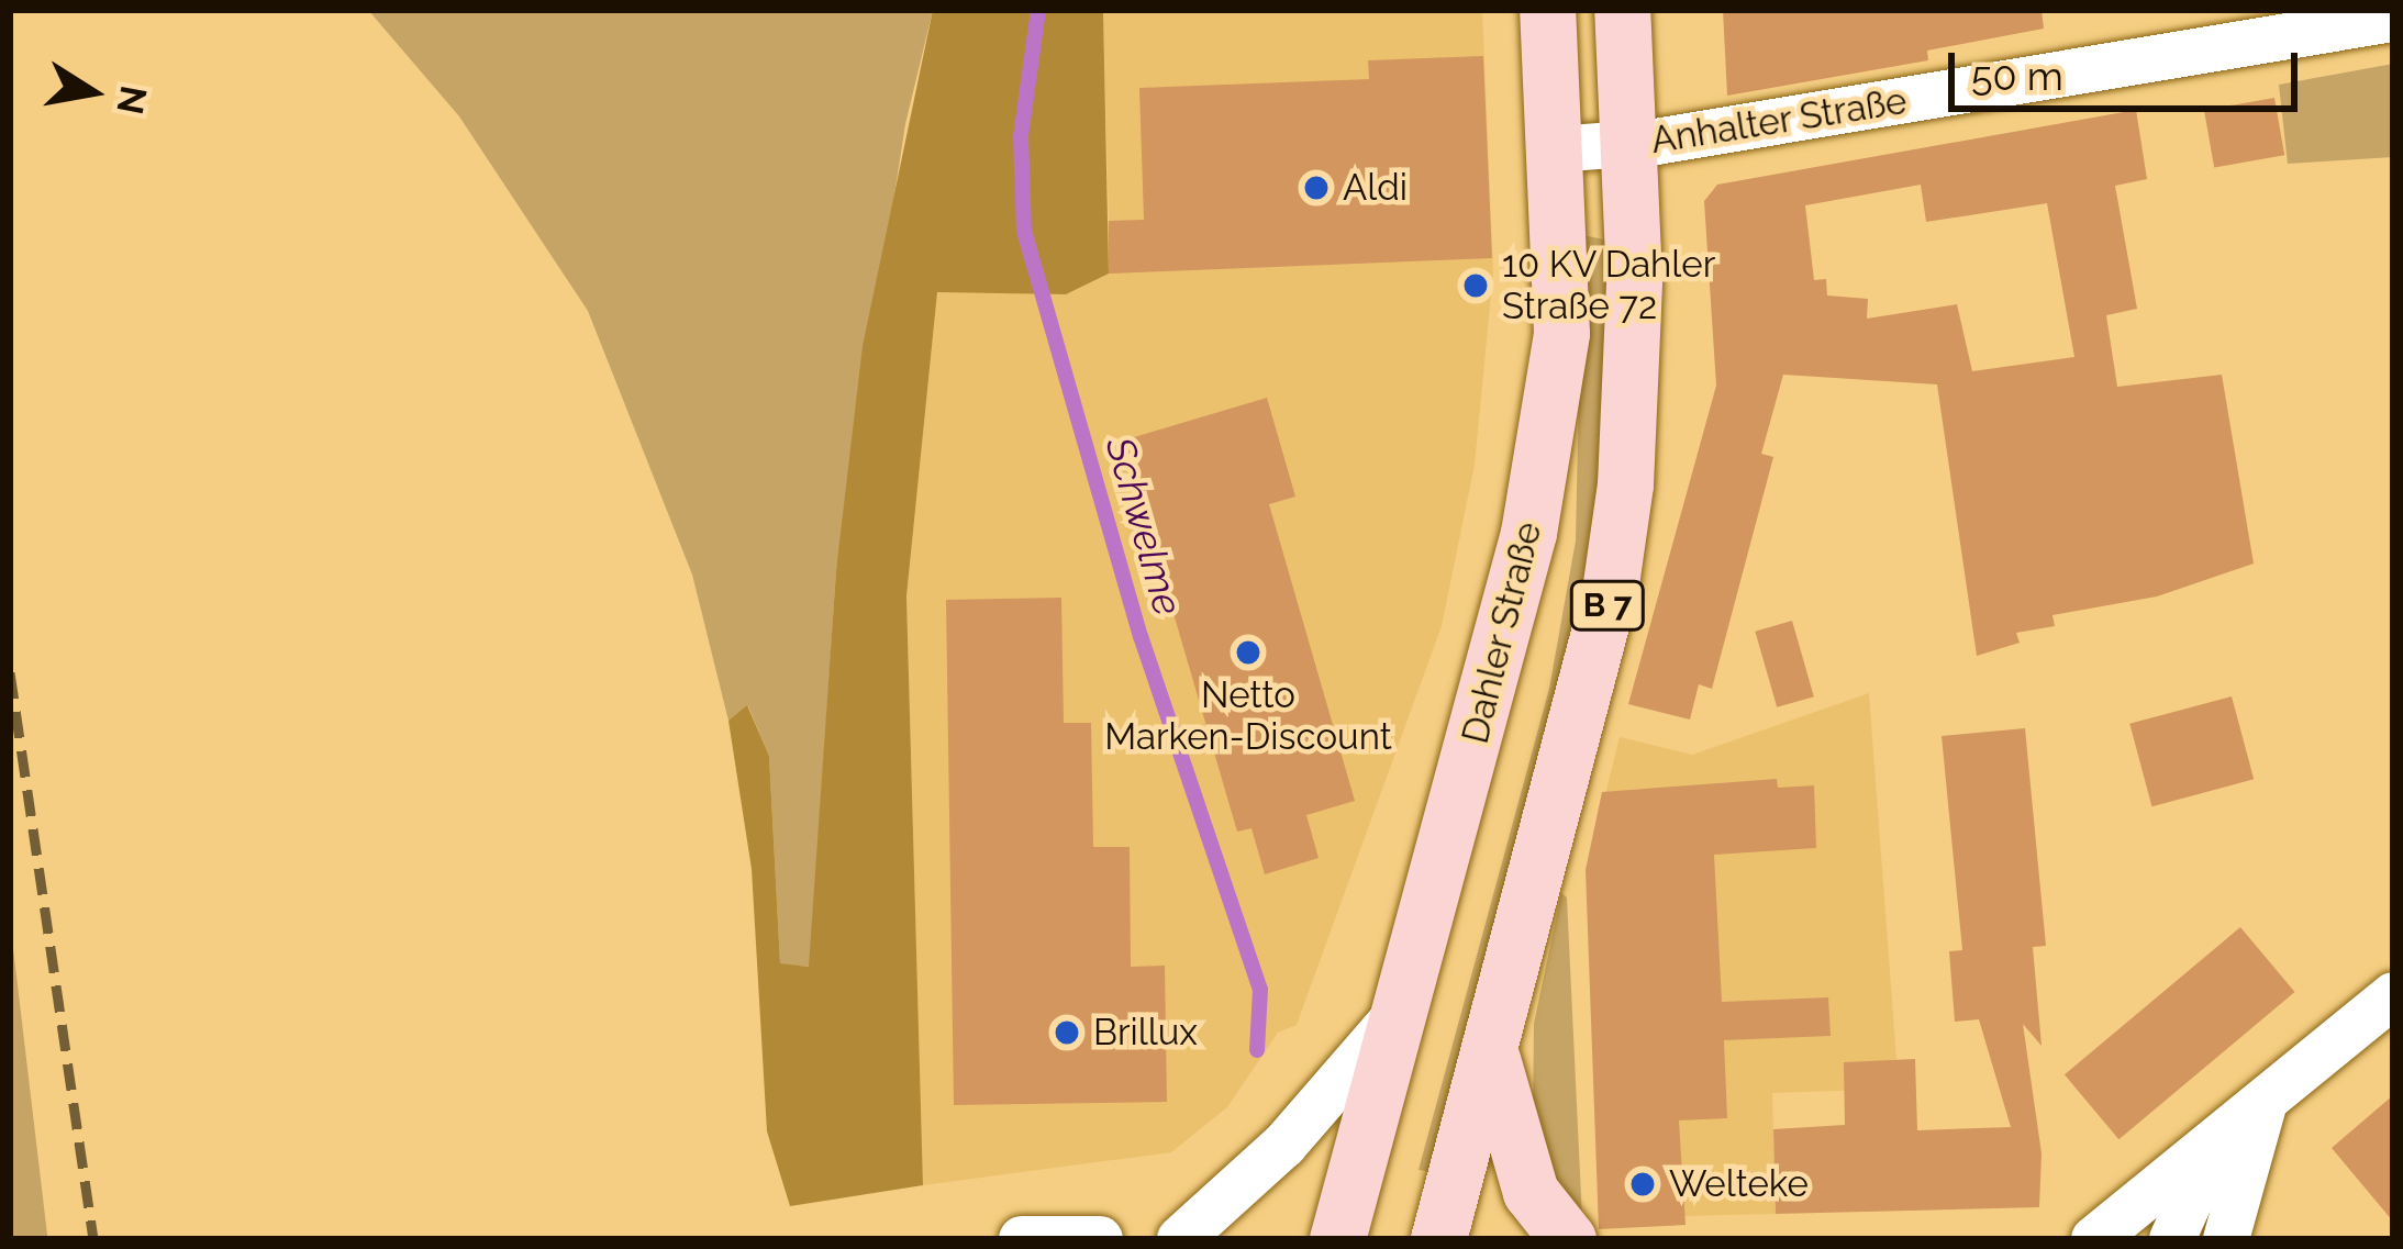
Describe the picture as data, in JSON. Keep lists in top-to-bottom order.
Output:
{
  "streets": {
    "main road": ["B 7", "Dahler Straße"],
    "street": ["Anhalter Straße"]
  },
  "crossings": [
    ["Anhalter Straße", "B 7"],
    ["Anhalter Straße", "Dahler Straße"]
  ],
  "water": ["Schwelme"],
  "places": [
    "Aldi",
    "10 KV Dahler Straße 72",
    "Netto Marken-Discount",
    "Brillux",
    "Welteke"
  ],
  "scale_bar": "50 m",
  "north": "right"
}
